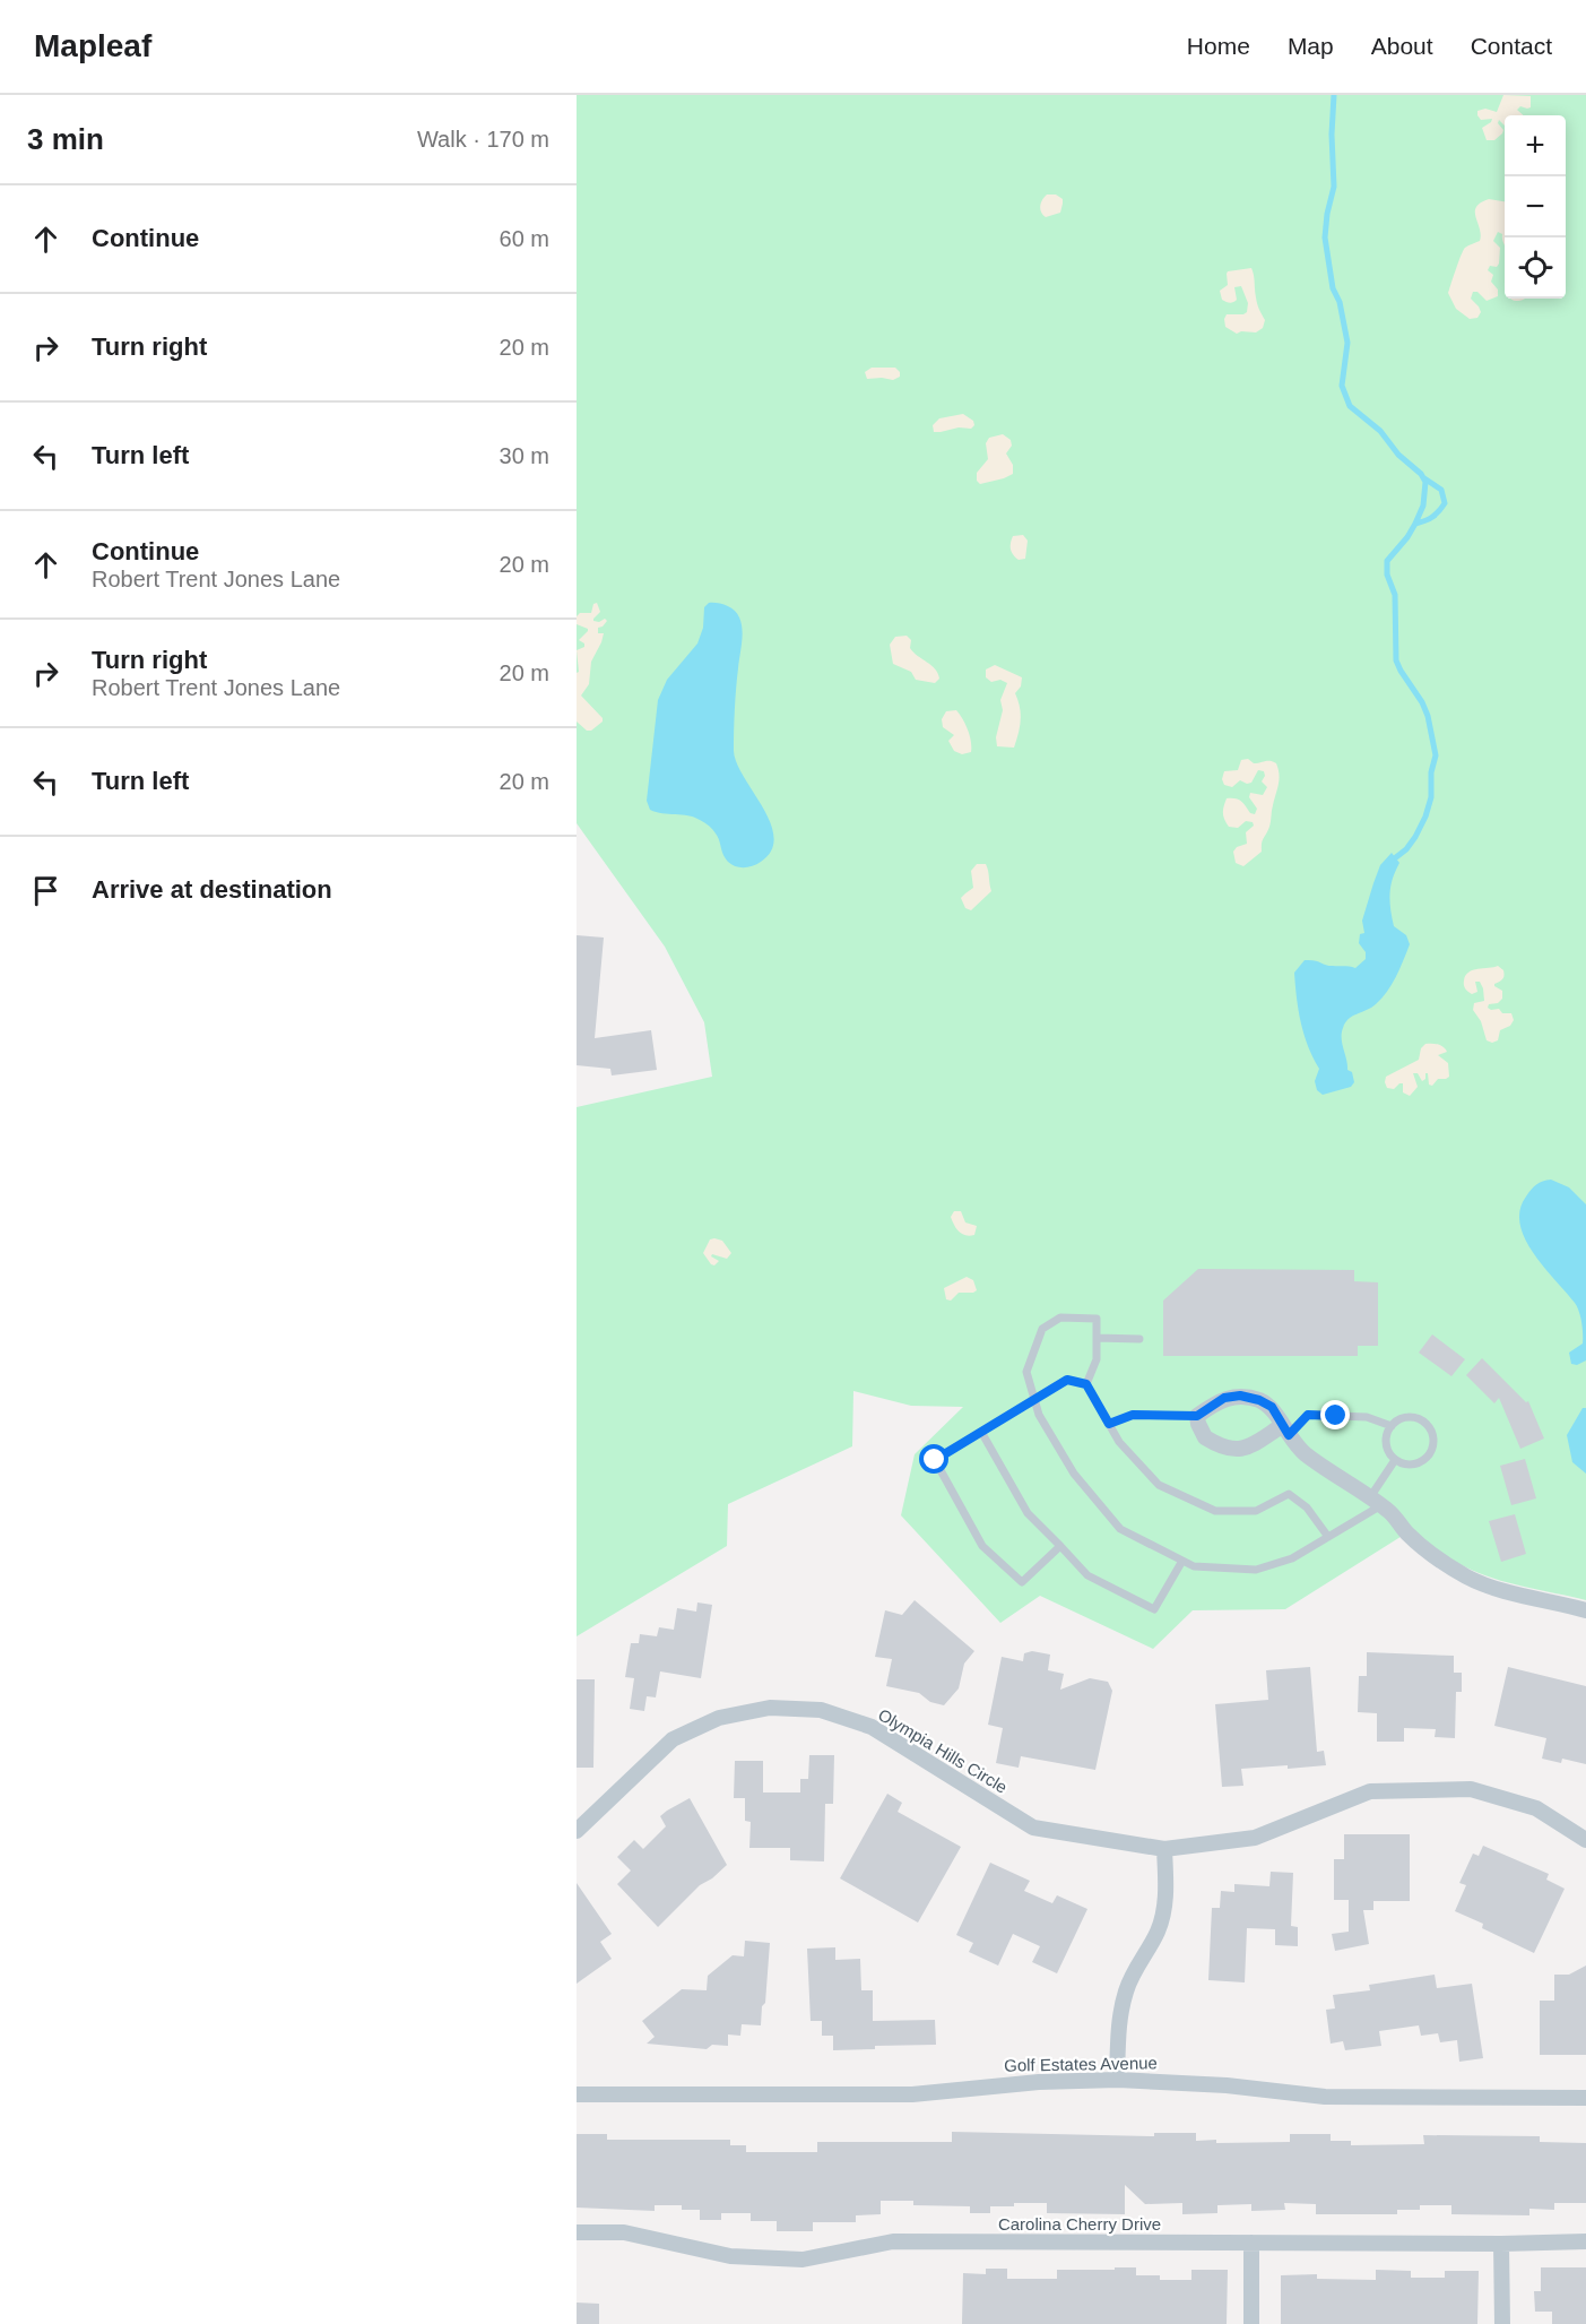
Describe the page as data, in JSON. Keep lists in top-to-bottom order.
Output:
{
  "streets": {
    "street": ["Olympia Hills Circle", "Golf Estates Avenue", "Carolina Cherry Drive"]
  },
  "page": {
    "header": "Mapleaf",
    "nav": [
      "Home",
      "Map",
      "About",
      "Contact"
    ],
    "heading": ["3 min", "Walk · 170 m"],
    "map_buttons": ["+", "−"],
    "list": [
      ["Continue", "60 m"],
      ["Turn right", "20 m"],
      ["Turn left", "30 m"],
      ["Continue", "Robert Trent Jones Lane", "20 m"],
      ["Turn right", "Robert Trent Jones Lane", "20 m"],
      ["Turn left", "20 m"],
      "Arrive at destination"
    ]
  }
}
